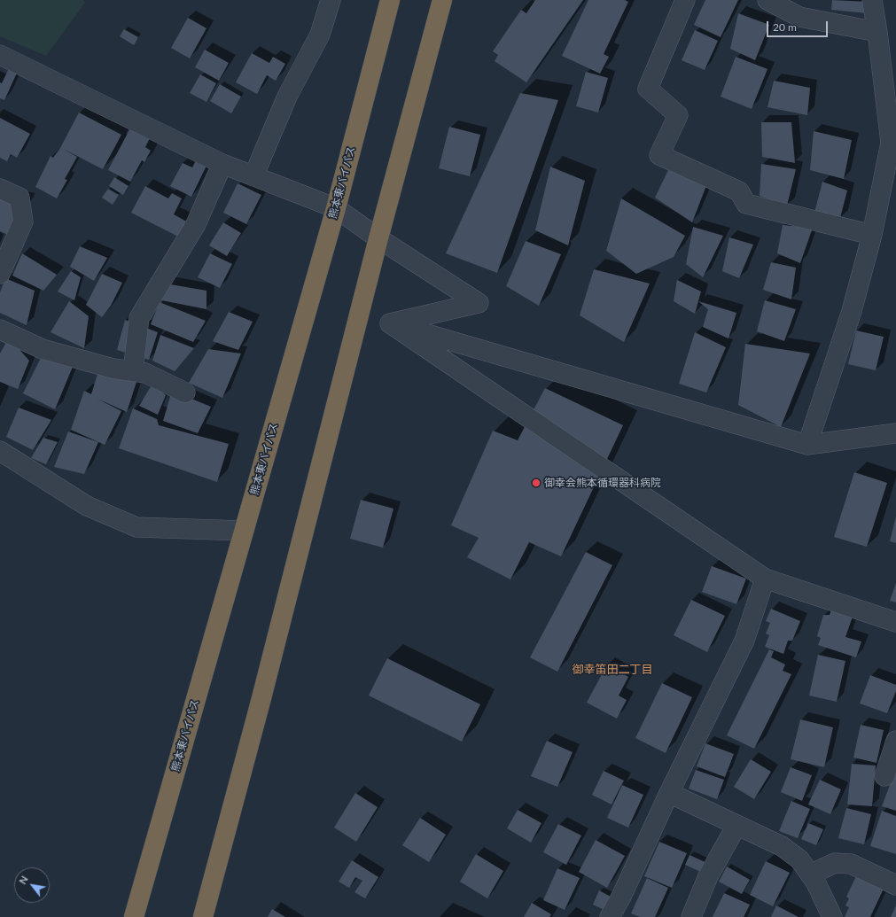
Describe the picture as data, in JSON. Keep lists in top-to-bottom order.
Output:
{
  "streets": {
    "highway": ["熊本東バイパス"]
  },
  "districts": ["御幸笛田二丁目"],
  "places": ["御幸会熊本循環器科病院"],
  "scale_bar": "20 m",
  "north": "top left"
}
